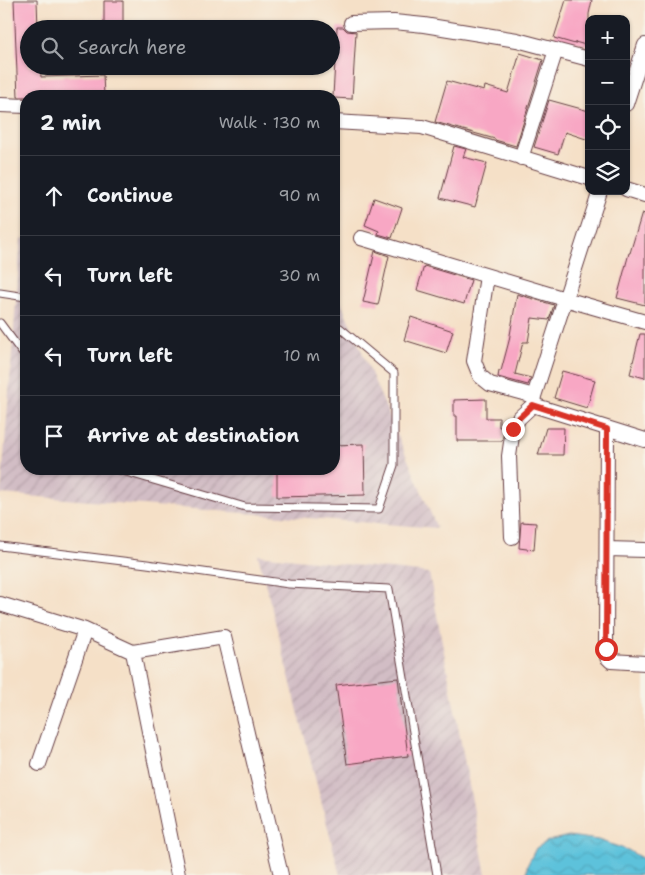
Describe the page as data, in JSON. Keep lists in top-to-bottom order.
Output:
{
  "page": {
    "map_buttons": ["+", "−"],
    "search": "Search here",
    "heading": ["2 min", "Walk · 130 m"],
    "list": [
      ["Continue", "90 m"],
      ["Turn left", "30 m"],
      ["Turn left", "10 m"],
      "Arrive at destination"
    ]
  }
}
